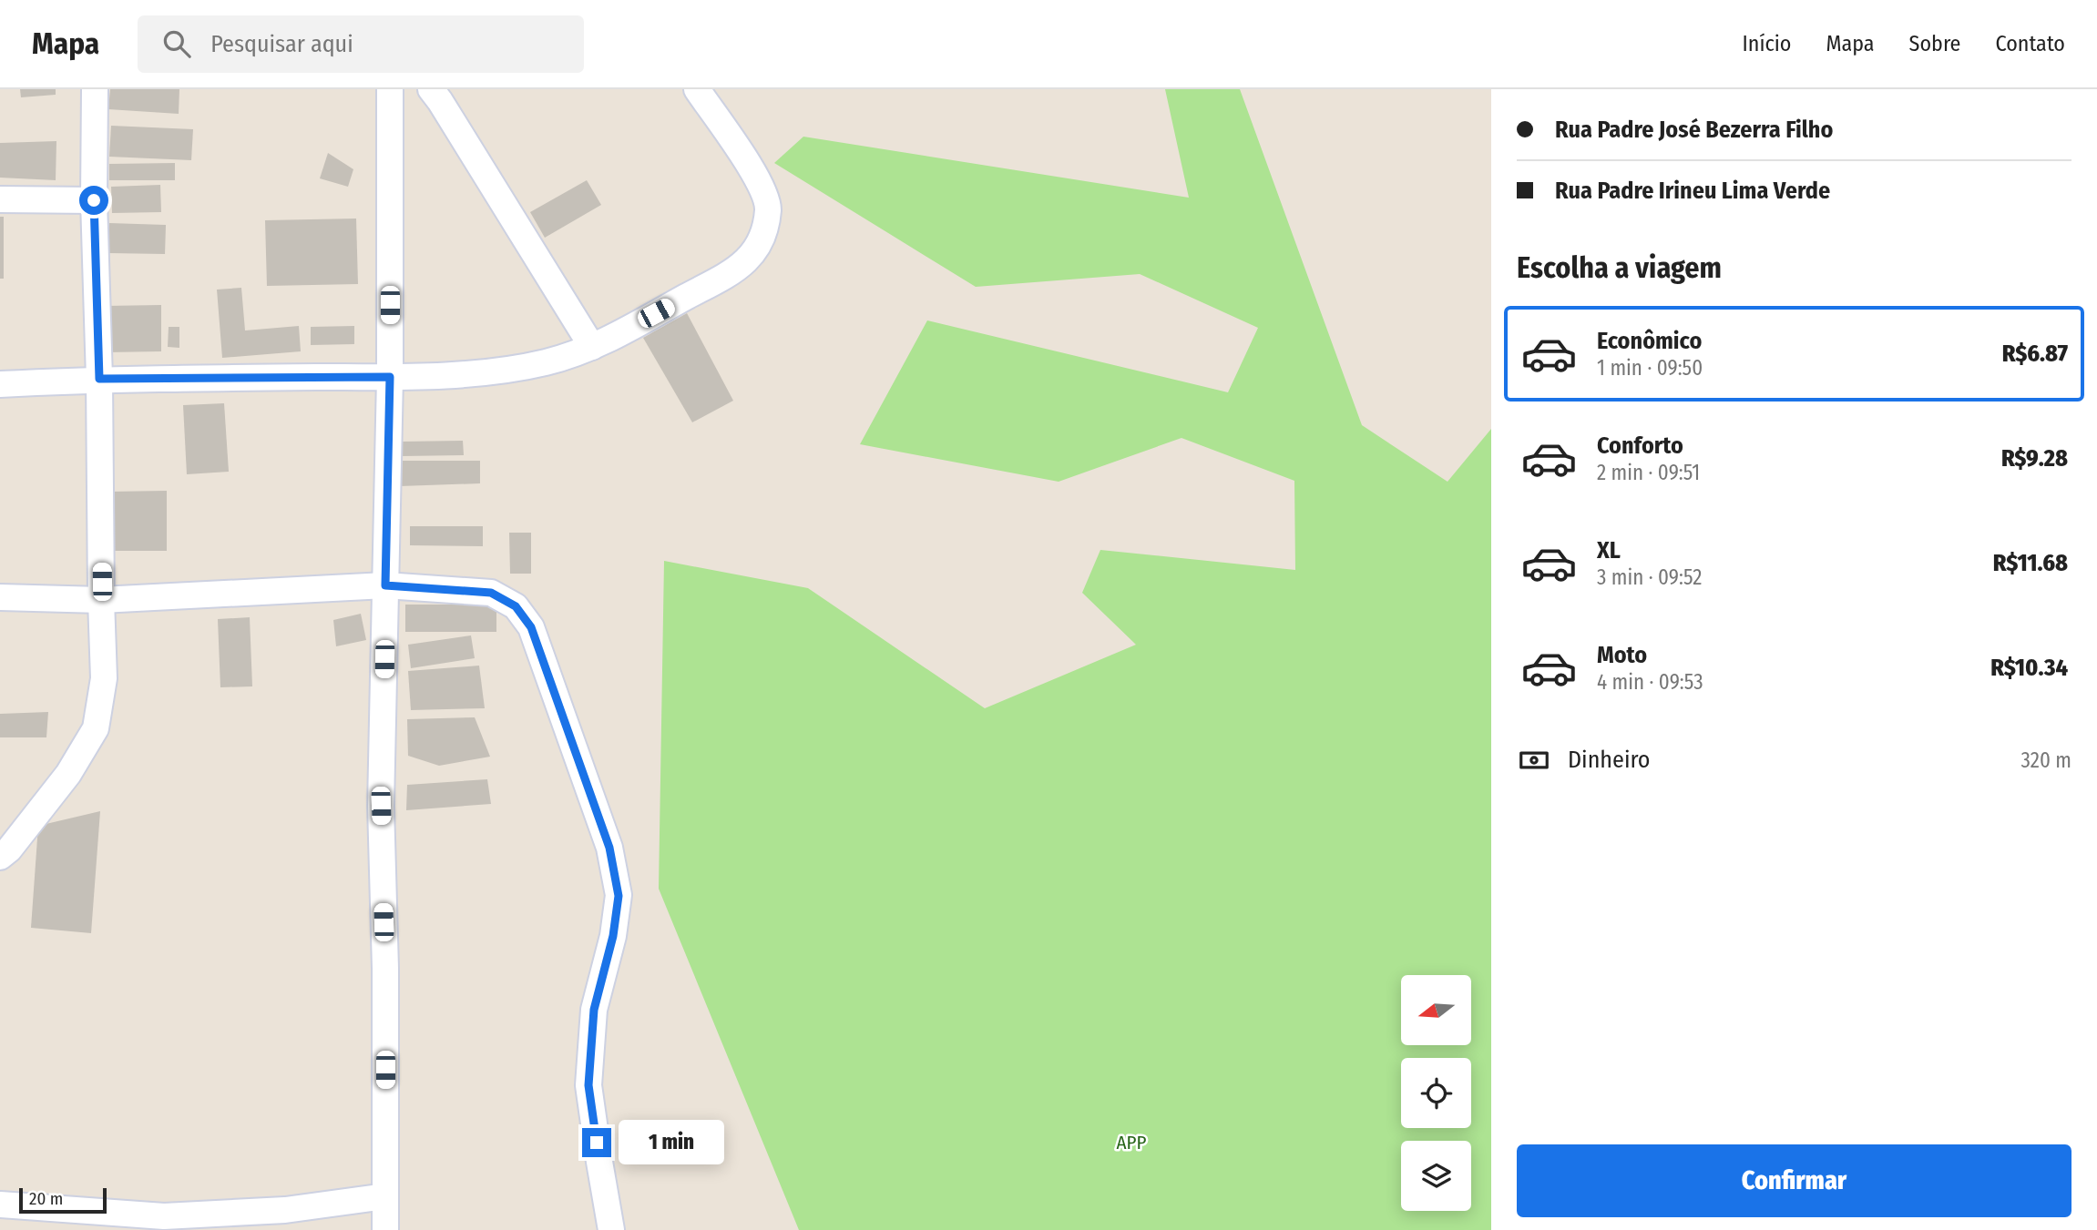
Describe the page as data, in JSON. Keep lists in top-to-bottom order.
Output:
{
  "parks": ["APP"],
  "scale_bar": "20 m",
  "north": "left",
  "page": {
    "header": "Mapa",
    "search": "Pesquisar aqui",
    "nav": [
      "Início",
      "Mapa",
      "Sobre",
      "Contato"
    ],
    "banner": ["Rua Padre José Bezerra Filho", "Rua Padre Irineu Lima Verde"],
    "heading": "Escolha a viagem",
    "list": [
      {
        "name": "Econômico",
        "note": "1 min · 09:50",
        "value": "R$6.87"
      },
      {
        "name": "Conforto",
        "note": "2 min · 09:51",
        "value": "R$9.28"
      },
      {
        "name": "XL",
        "note": "3 min · 09:52",
        "value": "R$11.68"
      },
      {
        "name": "Moto",
        "note": "4 min · 09:53",
        "value": "R$10.34"
      }
    ],
    "pay": ["Dinheiro", "320 m"],
    "bubble": "1 min",
    "buttons": "Confirmar",
    "scale": "20 m"
  }
}
